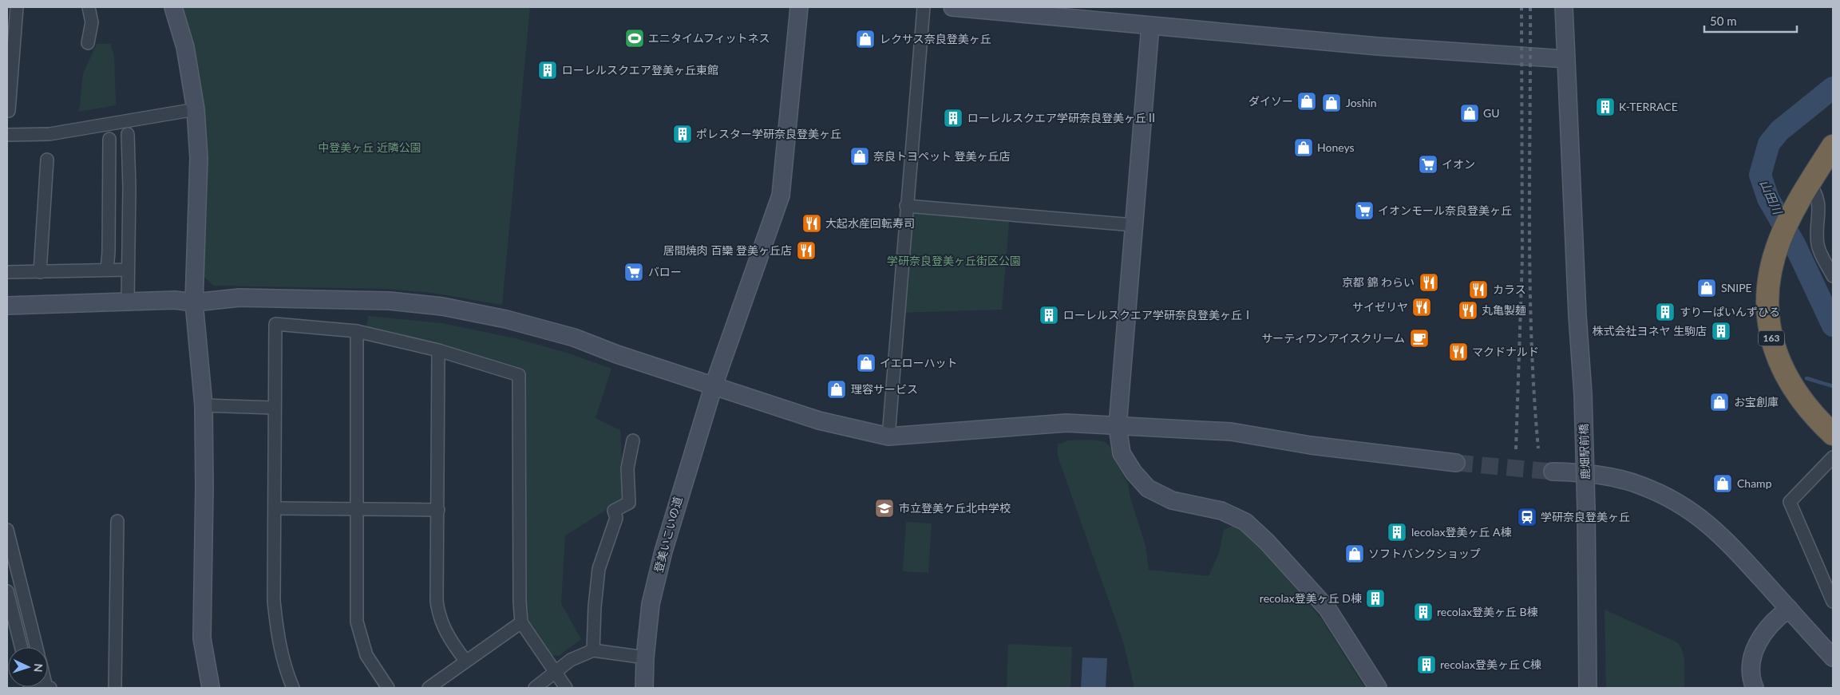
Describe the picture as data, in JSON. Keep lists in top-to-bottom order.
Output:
{
  "streets": {
    "highway": ["163"],
    "street": ["鹿畑駅前橋", "登美いこいの道"]
  },
  "water": ["山田川"],
  "parks": ["中登美ヶ丘 近隣公園", "学研奈良登美ヶ丘街区公園"],
  "places": {
    "sports": ["エニタイムフィットネス"],
    "shop": [
      "レクサス奈良登美ヶ丘",
      "ダイソー",
      "Joshin",
      "GU",
      "Honeys",
      "奈良トヨペット 登美ヶ丘店",
      "SNIPE",
      "イエローハット",
      "理容サービス",
      "お宝創庫",
      "Champ",
      "ソフトバンクショップ"
    ],
    "building": [
      "ローレルスクエア登美ヶ丘東館",
      "K-TERRACE",
      "ローレルスクエア学研奈良登美ヶ丘Ⅱ",
      "ポレスター学研奈良登美ヶ丘",
      "すりーぱいんずひる",
      "ローレルスクエア学研奈良登美ヶ丘Ⅰ",
      "株式会社ヨネヤ 生駒店",
      "lecolax登美ヶ丘 A棟",
      "recolax登美ヶ丘 D棟",
      "recolax登美ヶ丘 B棟",
      "recolax登美ヶ丘 C棟"
    ],
    "supermarket": ["イオン", "イオンモール奈良登美ヶ丘", "バロー"],
    "restaurant": [
      "大起水産回転寿司",
      "居間焼肉 百欒 登美ヶ丘店",
      "京都 錦 わらい",
      "カラス",
      "サイゼリヤ",
      "丸亀製麺",
      "マクドナルド"
    ],
    "cafe": ["サーティワンアイスクリーム"],
    "school or university": ["市立登美ケ丘北中学校"],
    "station": ["学研奈良登美ヶ丘"]
  },
  "scale_bar": "50 m",
  "north": "right"
}
